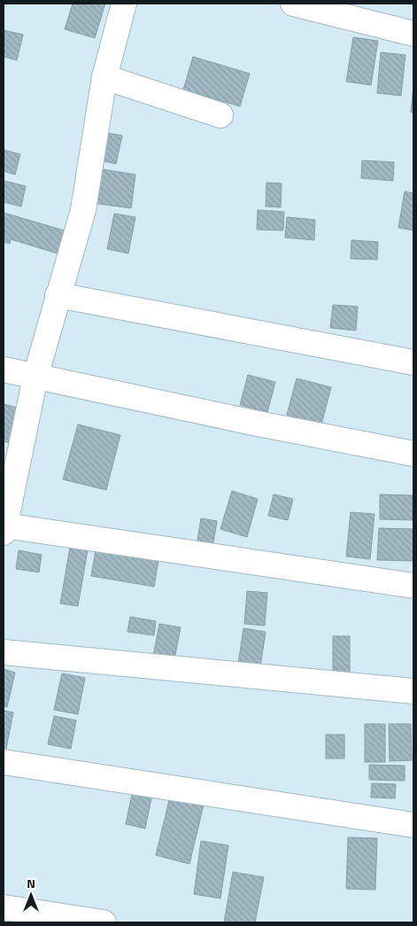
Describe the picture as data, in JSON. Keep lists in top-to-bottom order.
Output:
{
  "north": "top"
}
